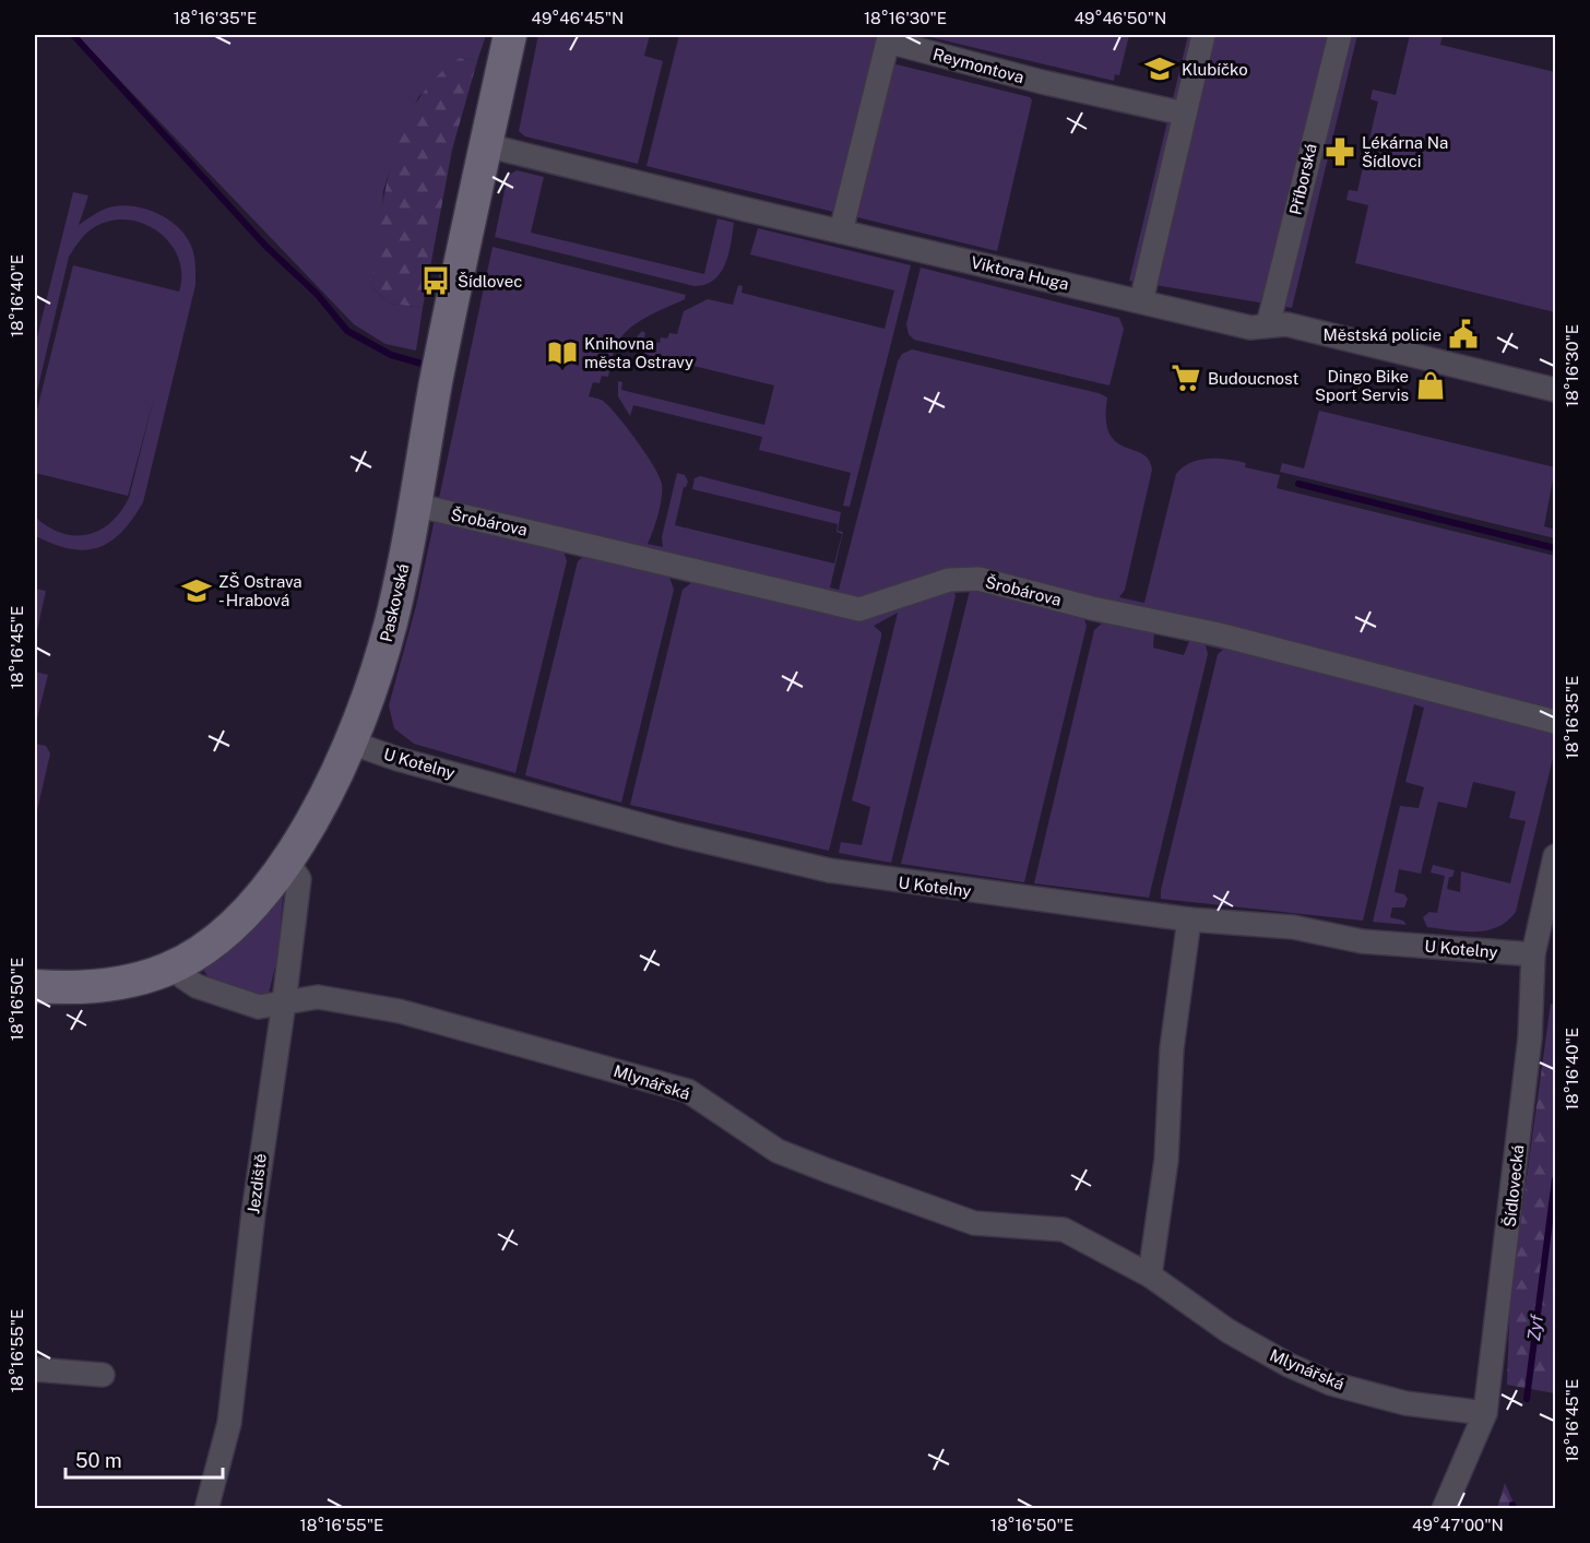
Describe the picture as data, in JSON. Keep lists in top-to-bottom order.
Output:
{
  "streets": {
    "main road": ["Paskovská"],
    "street": [
      "Reymontova",
      "Příborská",
      "Viktora Huga",
      "Šrobárova",
      "U Kotelny",
      "Mlynářská",
      "Jezdiště",
      "Šídlovecká"
    ]
  },
  "crossings": [
    ["Reymontova", "Viktora Huga"],
    ["Příborská", "Viktora Huga"],
    ["Viktora Huga", "Paskovská"],
    ["Šrobárova", "Paskovská"],
    ["Paskovská", "U Kotelny"],
    ["Paskovská", "Mlynářská"],
    ["Paskovská", "Jezdiště"],
    ["U Kotelny", "Šídlovecká"],
    ["Mlynářská", "Jezdiště"],
    ["Mlynářská", "Šídlovecká"]
  ],
  "water": ["Zyf"],
  "places": {
    "school or university": ["Klubíčko", "ZŠ Ostrava - Hrabová"],
    "pharmacy": ["Lékárna Na Šídlovci"],
    "bus stop": ["Šídlovec"],
    "public building": ["Městská policie"],
    "library": ["Knihovna města Ostravy"],
    "supermarket": ["Budoucnost"],
    "shop": ["Dingo Bike Sport Servis"]
  },
  "scale_bar": "50 m",
  "coordinates": [
    "18°16'35\"E",
    "49°46'45\"N",
    "18°16'30\"E",
    "49°46'50\"N",
    "18°16'40\"E",
    "18°16'45\"E",
    "18°16'50\"E",
    "18°16'55\"E",
    "49°47'00\"N"
  ]
}
